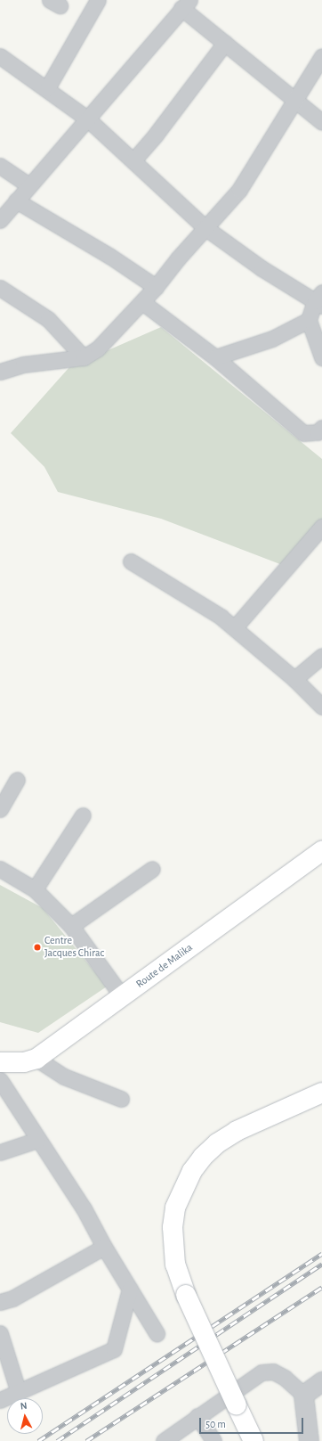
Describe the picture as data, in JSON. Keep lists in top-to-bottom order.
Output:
{
  "streets": {
    "main road": ["Route de Malika"]
  },
  "places": ["Centre Jacques Chirac"],
  "scale_bar": "50 m",
  "north": "top"
}
